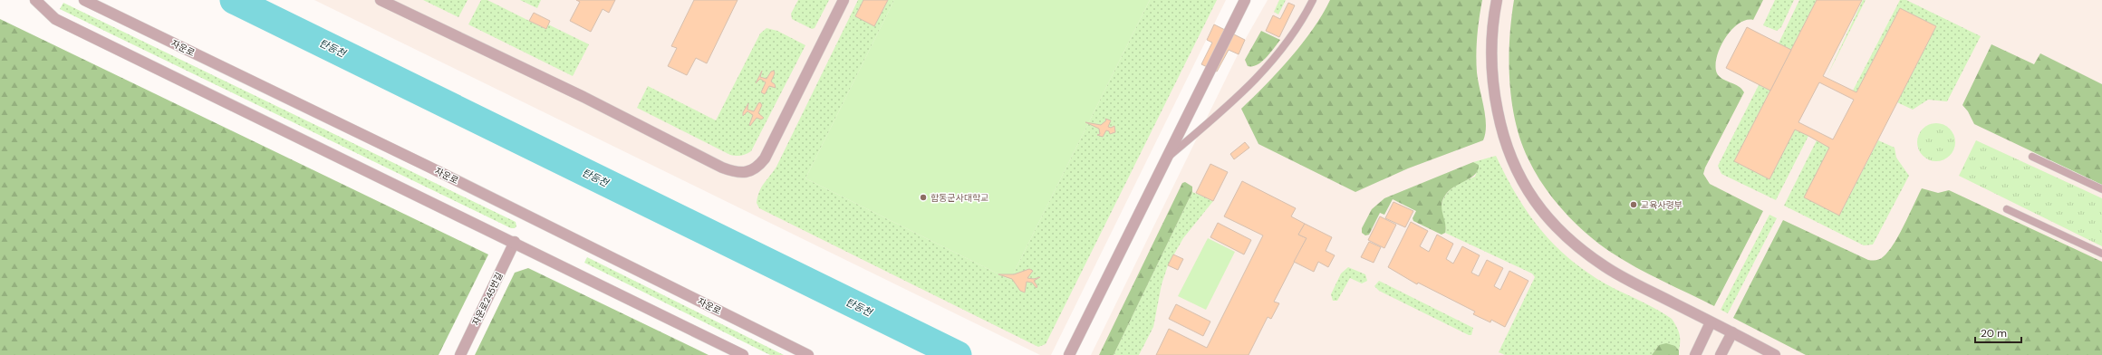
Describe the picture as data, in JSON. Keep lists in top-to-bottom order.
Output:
{
  "streets": {
    "street": ["자운로", "자운로245번길"]
  },
  "water": ["탄동천"],
  "places": ["합동군사대학교", "교육사령부"],
  "scale_bar": "20 m"
}
